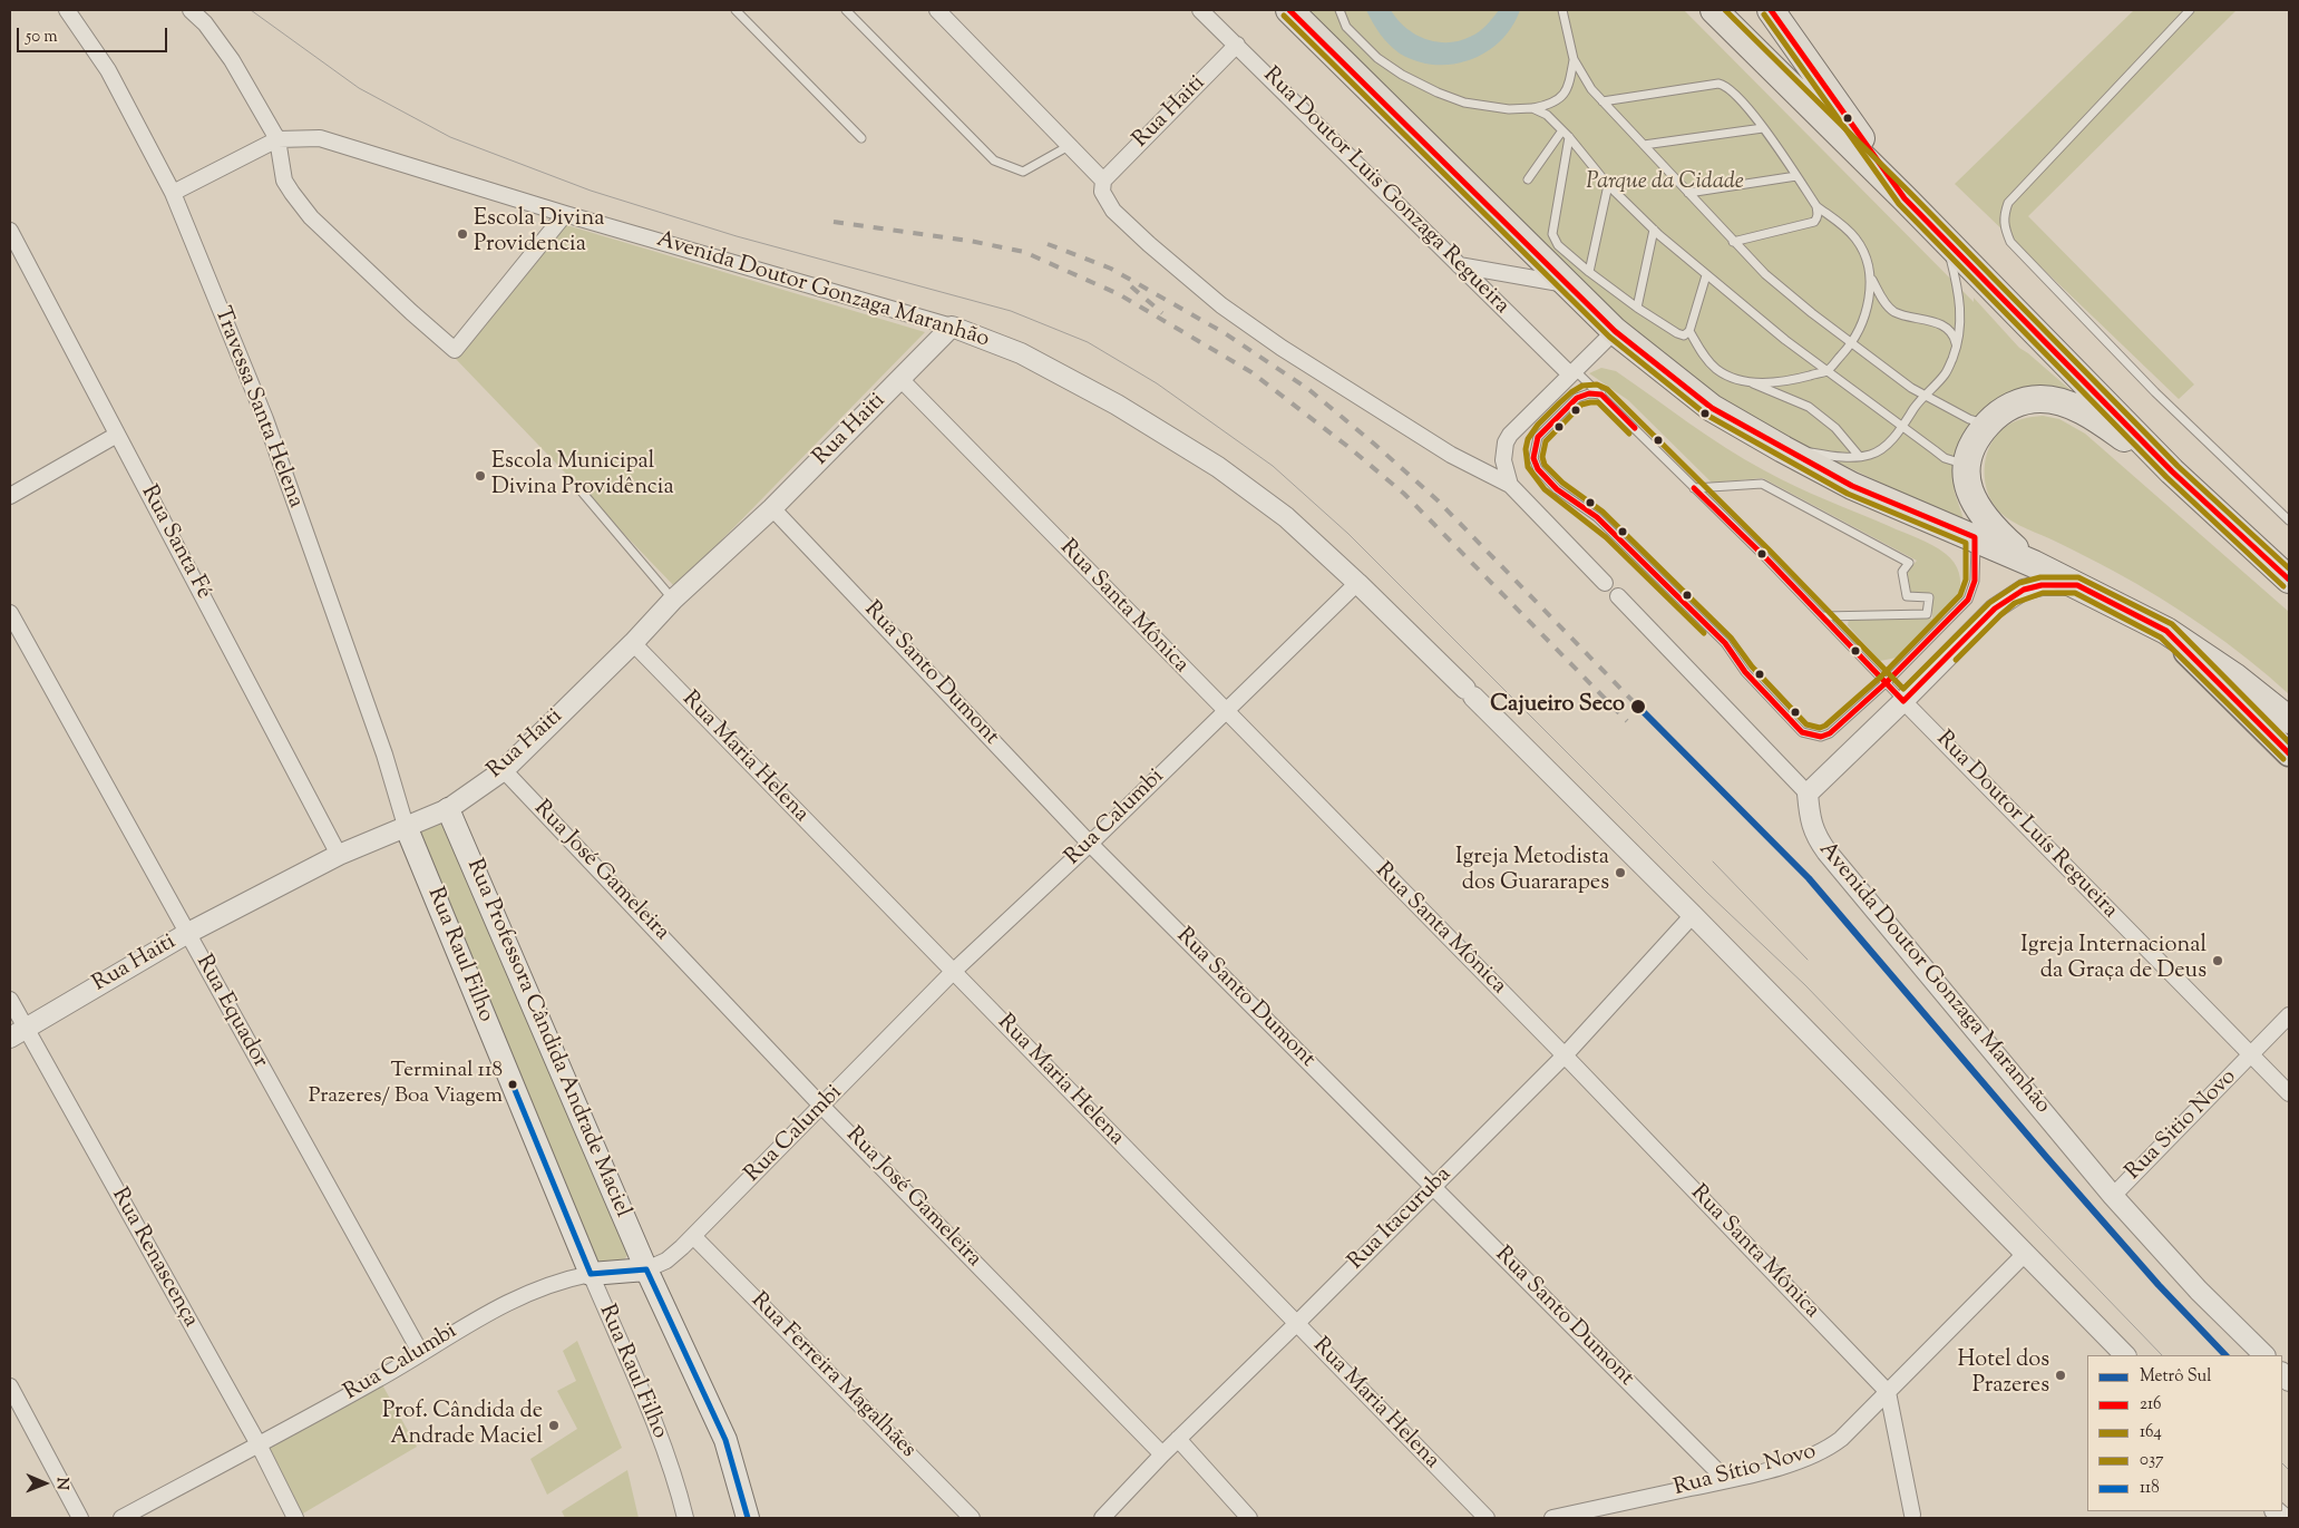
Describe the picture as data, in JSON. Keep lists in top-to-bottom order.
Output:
{
  "streets": {
    "main road": ["Rua Calumbi", "Rua Raul Filho", "Rua Professora Cândida Andrade Maciel"],
    "street": [
      "Rua Haiti",
      "Rua Doutor Luis Gonzaga Regueira",
      "Avenida Doutor Gonzaga Maranhão",
      "Travessa Santa Helena",
      "Rua Santa Fé",
      "Rua Santa Mônica",
      "Rua Santo Dumont",
      "Rua Maria Helena",
      "Rua Doutor Luís Regueira",
      "Rua José Gameleira",
      "Rua Equador",
      "Rua Sitio Novo",
      "Rua Itacuruba",
      "Rua Renascença",
      "Rua Ferreira Magalhães",
      "Rua Sítio Novo"
    ]
  },
  "crossings": [
    ["Rua Haiti", "Rua Doutor Luis Gonzaga Regueira"],
    ["Rua Haiti", "Avenida Doutor Gonzaga Maranhão"],
    ["Rua Haiti", "Travessa Santa Helena"],
    ["Rua Haiti", "Rua Santa Fé"],
    ["Rua Haiti", "Rua Santa Mônica"],
    ["Rua Haiti", "Rua Santo Dumont"],
    ["Rua Haiti", "Rua Maria Helena"],
    ["Rua Haiti", "Rua José Gameleira"],
    ["Rua Haiti", "Rua Raul Filho"],
    ["Rua Haiti", "Rua Equador"],
    ["Rua Haiti", "Rua Professora Cândida Andrade Maciel"],
    ["Rua Haiti", "Rua Renascença"],
    ["Avenida Doutor Gonzaga Maranhão", "Rua Calumbi"],
    ["Avenida Doutor Gonzaga Maranhão", "Rua Sitio Novo"],
    ["Avenida Doutor Gonzaga Maranhão", "Rua Itacuruba"],
    ["Avenida Doutor Gonzaga Maranhão", "Rua Sítio Novo"],
    ["Travessa Santa Helena", "Rua Raul Filho"],
    ["Rua Santa Mônica", "Rua Calumbi"],
    ["Rua Santa Mônica", "Rua Itacuruba"],
    ["Rua Santa Mônica", "Rua Sítio Novo"],
    ["Rua Santo Dumont", "Rua Calumbi"],
    ["Rua Santo Dumont", "Rua Itacuruba"],
    ["Rua Santo Dumont", "Rua Sítio Novo"],
    ["Rua Maria Helena", "Rua Calumbi"],
    ["Rua Maria Helena", "Rua Itacuruba"],
    ["Rua Calumbi", "Rua José Gameleira"],
    ["Rua Calumbi", "Rua Raul Filho"],
    ["Rua Calumbi", "Rua Equador"],
    ["Rua Calumbi", "Rua Professora Cândida Andrade Maciel"],
    ["Rua Calumbi", "Rua Renascença"],
    ["Rua Calumbi", "Rua Ferreira Magalhães"],
    ["Rua Doutor Luís Regueira", "Rua Sitio Novo"],
    ["Rua José Gameleira", "Rua Itacuruba"]
  ],
  "parks": ["Parque da Cidade"],
  "places": [
    "Escola Divina Providencia",
    "Escola Municipal Divina Providência",
    "Cajueiro Seco",
    "Igreja Metodista dos Guararapes",
    "Igreja Internacional da Graça de Deus",
    "Terminal 118 Prazeres/ Boa Viagem",
    "Hotel dos Prazeres",
    "Prof. Cândida de Andrade Maciel"
  ],
  "lines": [
    "transit line 216",
    "transit line 037",
    "transit line 164",
    "metro line Sul",
    "transit line 118"
  ],
  "legend": [
    "Metrô Sul",
    "216",
    "164",
    "037",
    "118"
  ],
  "scale_bar": "50 m",
  "north": "right"
}
